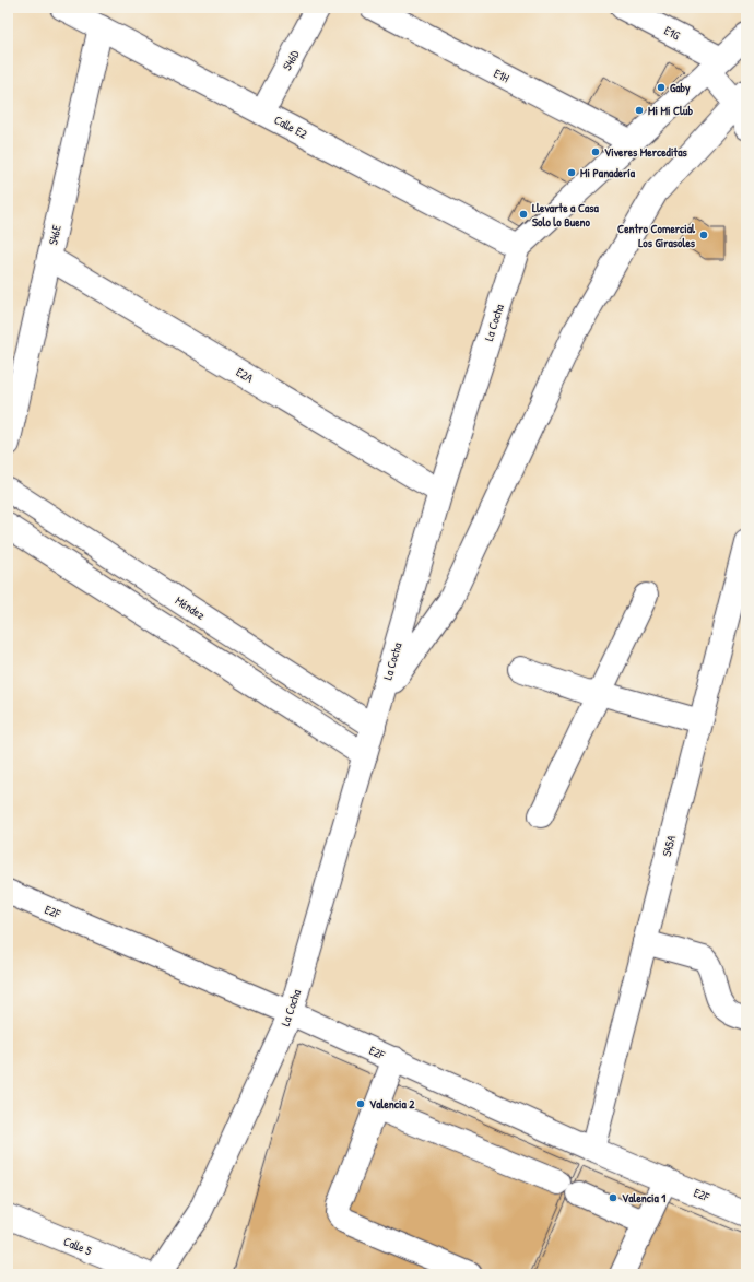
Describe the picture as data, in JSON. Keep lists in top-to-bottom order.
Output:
{
  "streets": {
    "street": [
      "E1G",
      "S46D",
      "E1H",
      "Calle E2",
      "S46E",
      "La Cocha",
      "E2A",
      "Méndez",
      "S45A",
      "E2F",
      "Calle 5"
    ]
  },
  "crossings": [
    ["E1G", "La Cocha"],
    ["S46D", "Calle E2"],
    ["E1H", "La Cocha"],
    ["Calle E2", "S46E"],
    ["Calle E2", "La Cocha"],
    ["S46E", "E2A"],
    ["La Cocha", "E2A"],
    ["La Cocha", "Méndez"],
    ["La Cocha", "E2F"],
    ["S45A", "E2F"]
  ],
  "places": [
    "Gaby",
    "Mi Mi Club",
    "Viveres Merceditas",
    "Mi Panadería",
    "Llevarte a Casa Solo lo Bueno",
    "Centro Comercial Los Girasoles",
    "Valencia 2",
    "Valencia 1"
  ]
}
